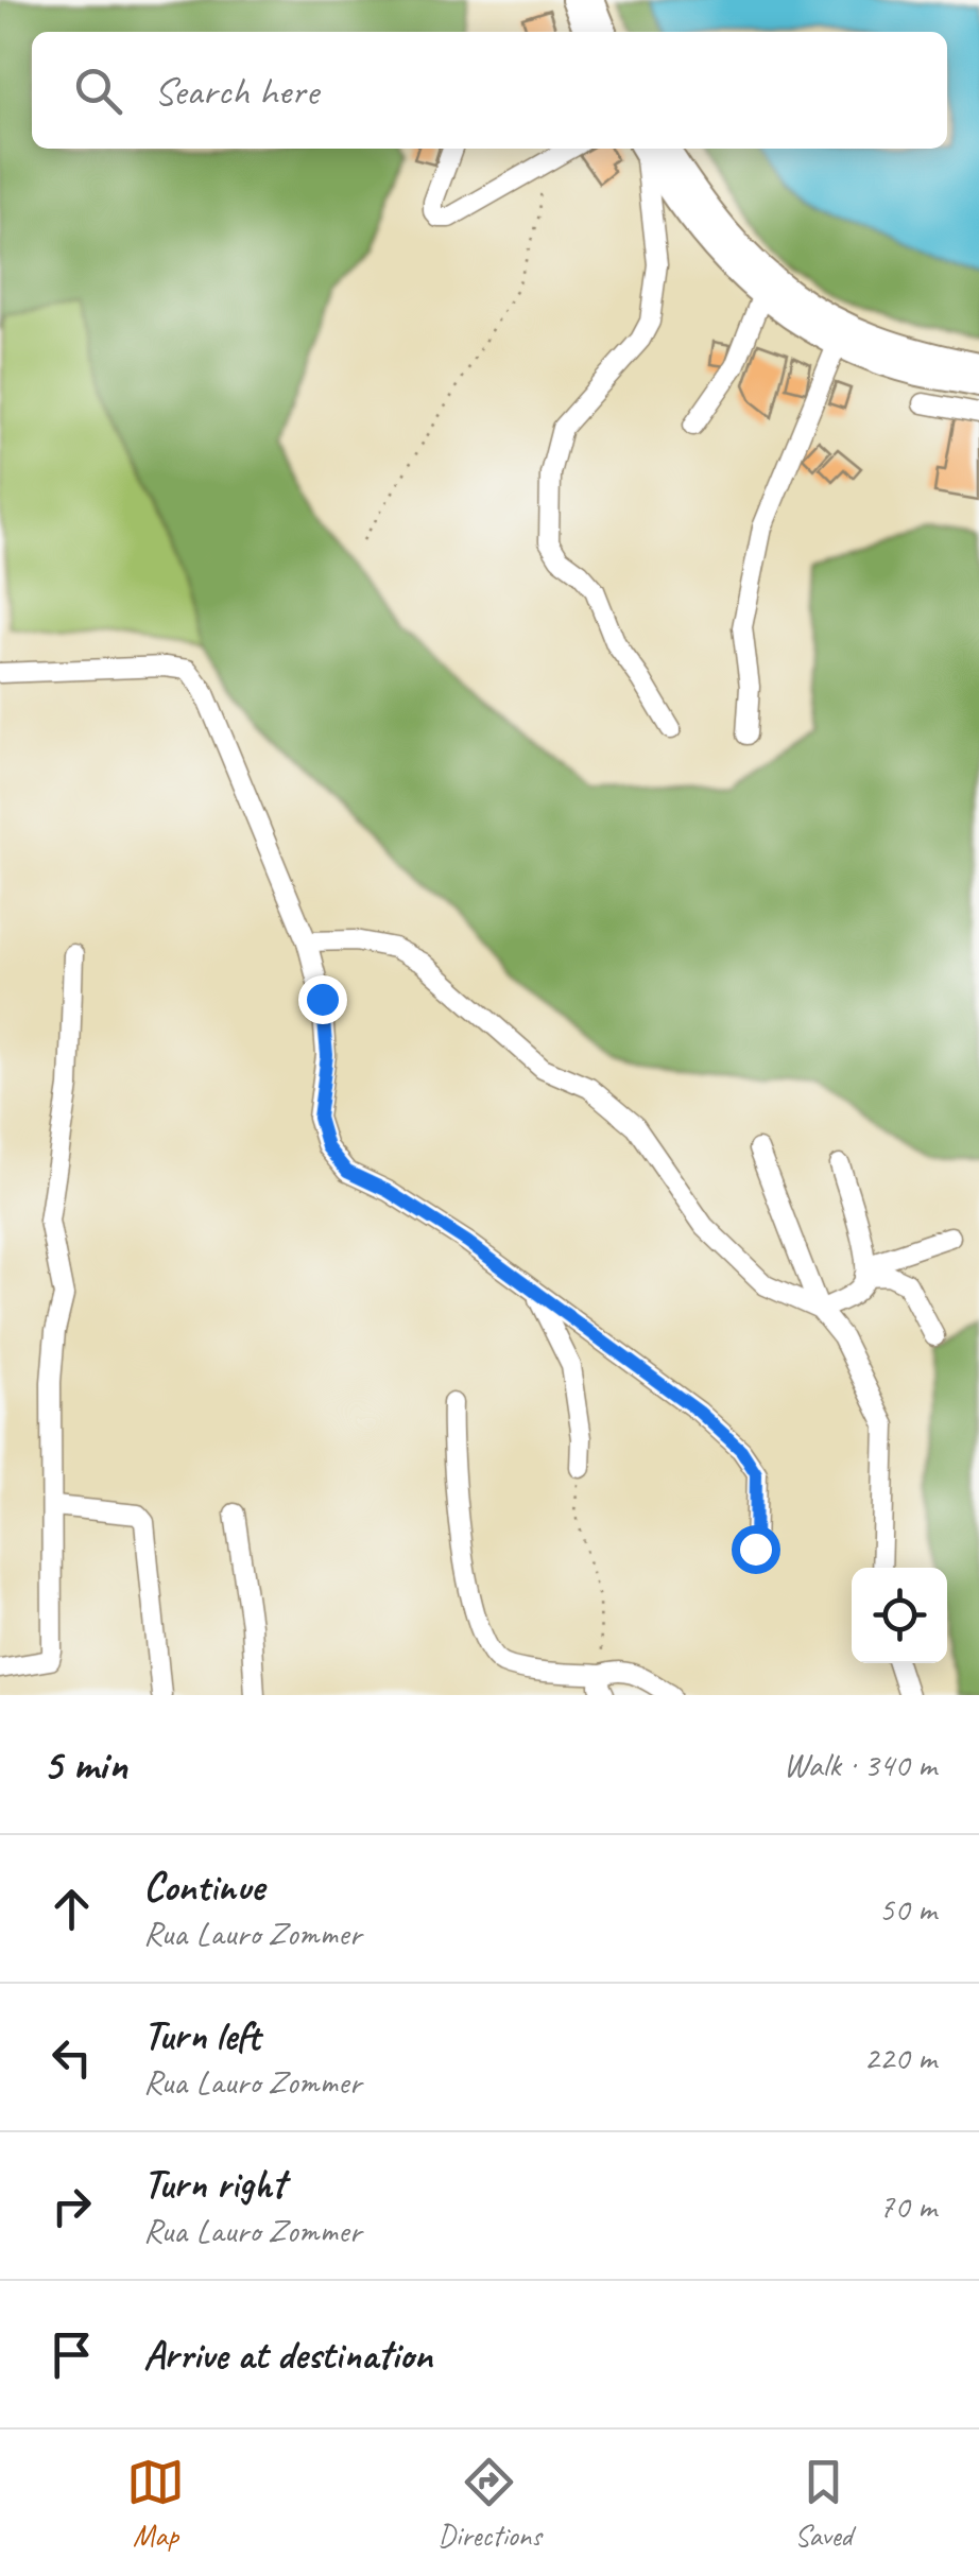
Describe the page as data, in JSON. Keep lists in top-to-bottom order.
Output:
{
  "page": {
    "search": "Search here",
    "heading": ["5 min", "Walk · 340 m"],
    "list": [
      ["Continue", "Rua Lauro Zommer", "50 m"],
      ["Turn left", "Rua Lauro Zommer", "220 m"],
      ["Turn right", "Rua Lauro Zommer", "70 m"],
      "Arrive at destination"
    ],
    "nav": ["Map", "Directions", "Saved"]
  }
}
